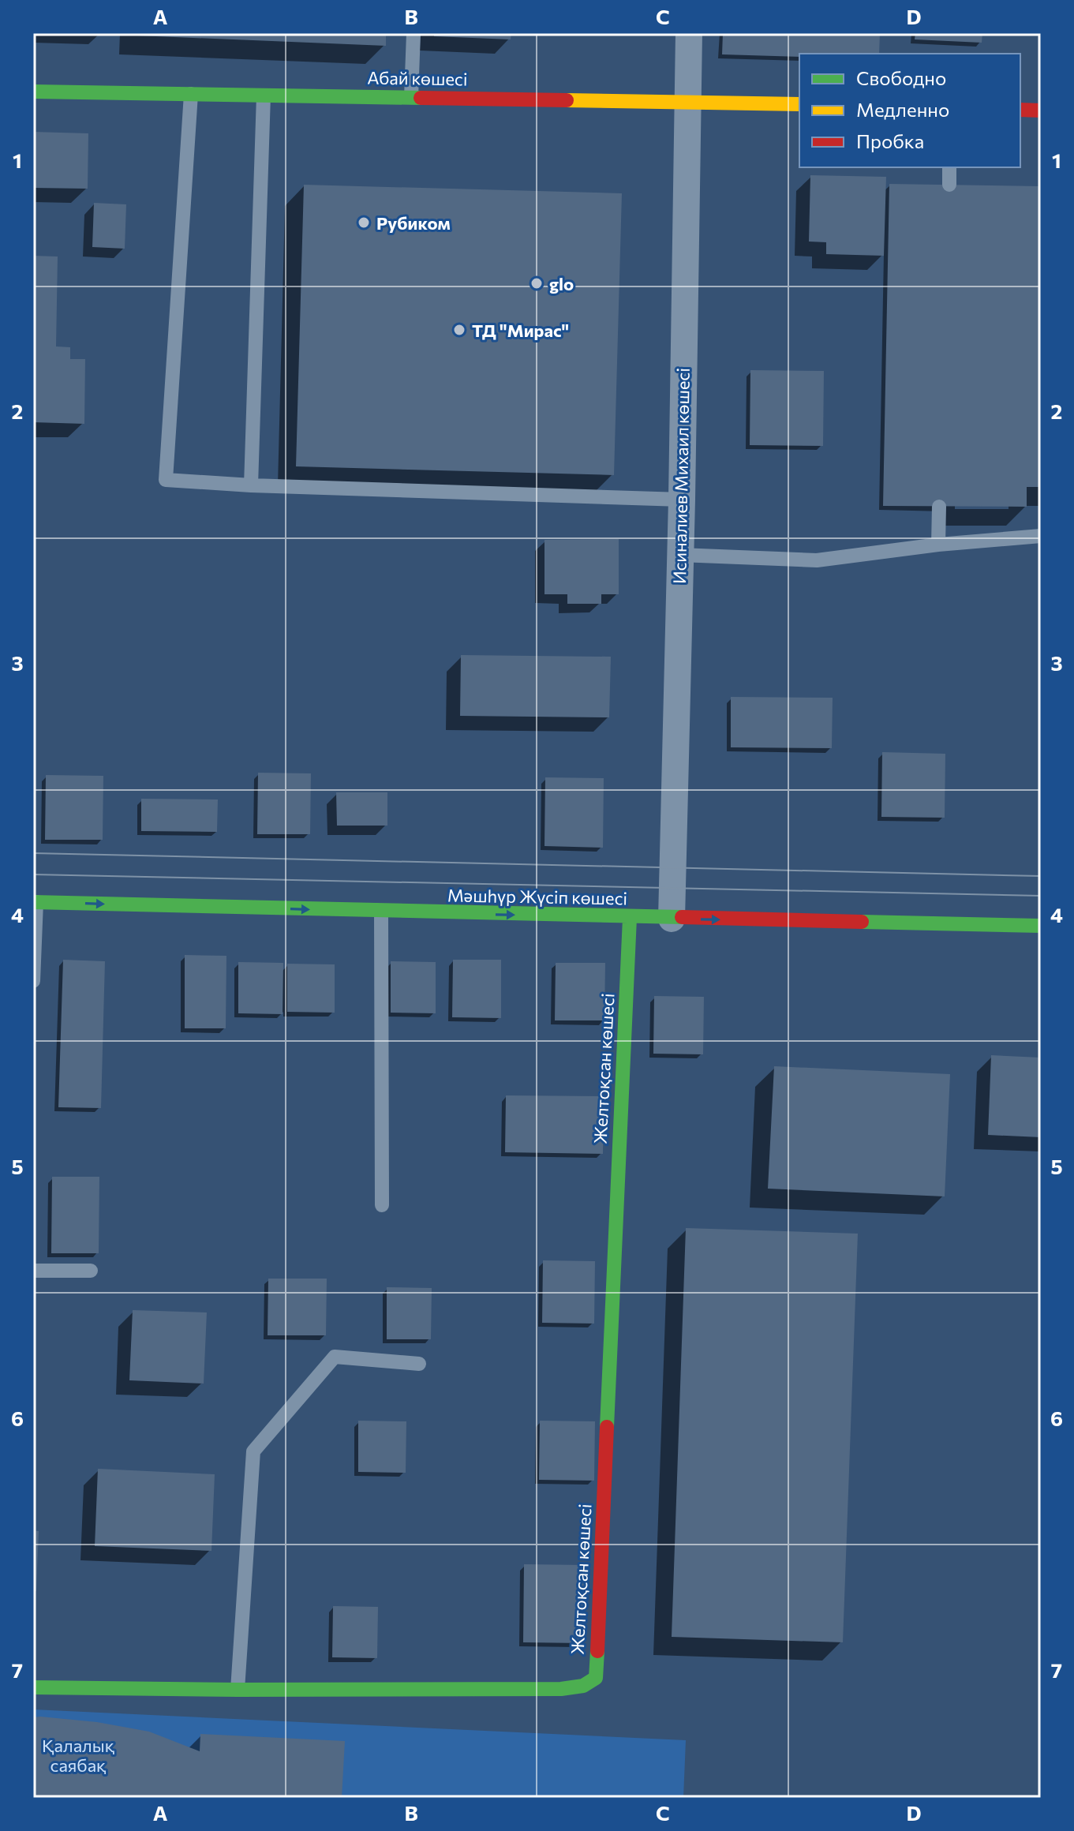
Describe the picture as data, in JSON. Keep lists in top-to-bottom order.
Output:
{
  "streets": {
    "street": [
      "Абай көшесі",
      "Исиналиев Михаил көшесі",
      "Мәшһүр Жүсіп көшесі",
      "Желтоқсан көшесі"
    ]
  },
  "crossings": [
    ["Абай көшесі", "Исиналиев Михаил көшесі"],
    ["Исиналиев Михаил көшесі", "Мәшһүр Жүсіп көшесі"],
    ["Мәшһүр Жүсіп көшесі", "Желтоқсан көшесі"]
  ],
  "one_way": ["Мәшһүр Жүсіп көшесі"],
  "parks": ["Қалалық саябақ"],
  "places": ["Рубиком", "glo", "ТД \"Мирас\""],
  "legend": ["Свободно", "Медленно", "Пробка"],
  "grid": {
    "columns": [
      "A",
      "B",
      "C",
      "D"
    ],
    "rows": [
      "1",
      "2",
      "3",
      "4",
      "5",
      "6",
      "7"
    ]
  }
}
